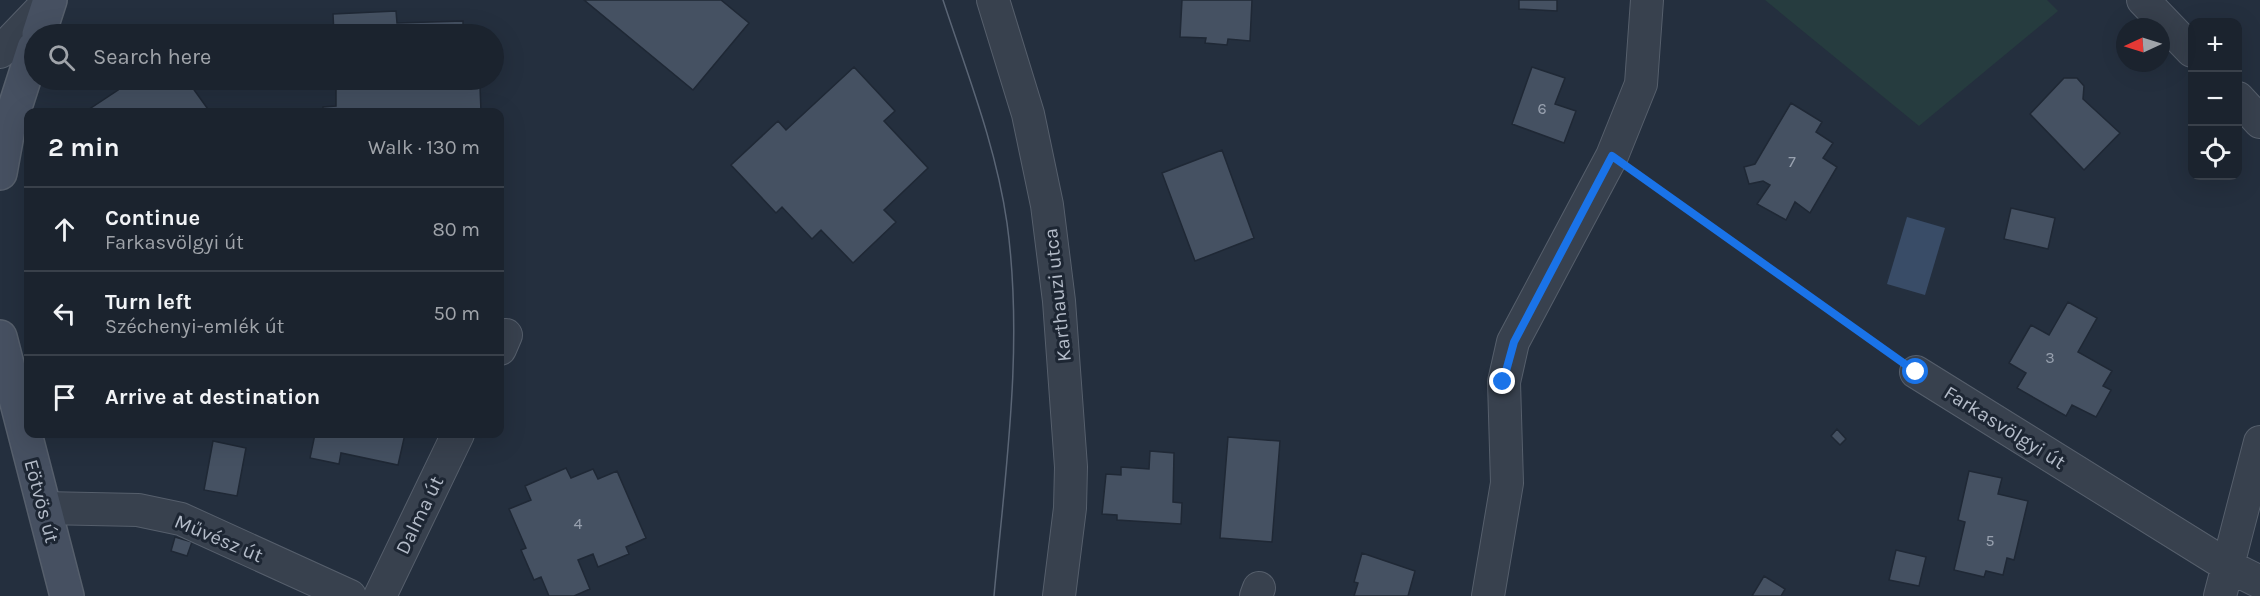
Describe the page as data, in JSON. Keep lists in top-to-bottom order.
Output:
{
  "streets": {
    "street": [
      "Karthauzi utca",
      "Farkasvölgyi út",
      "Eötvös út",
      "Dalma út",
      "Művész út"
    ]
  },
  "crossings": [
    ["Eötvös út", "Művész út"]
  ],
  "house_numbers": [
    "6",
    "7",
    "3",
    "4",
    "5"
  ],
  "north": "left",
  "page": {
    "map_buttons": ["+", "−"],
    "search": "Search here",
    "heading": ["2 min", "Walk · 130 m"],
    "list": [
      ["Continue", "Farkasvölgyi út", "80 m"],
      ["Turn left", "Széchenyi-emlék út", "50 m"],
      "Arrive at destination"
    ]
  }
}
